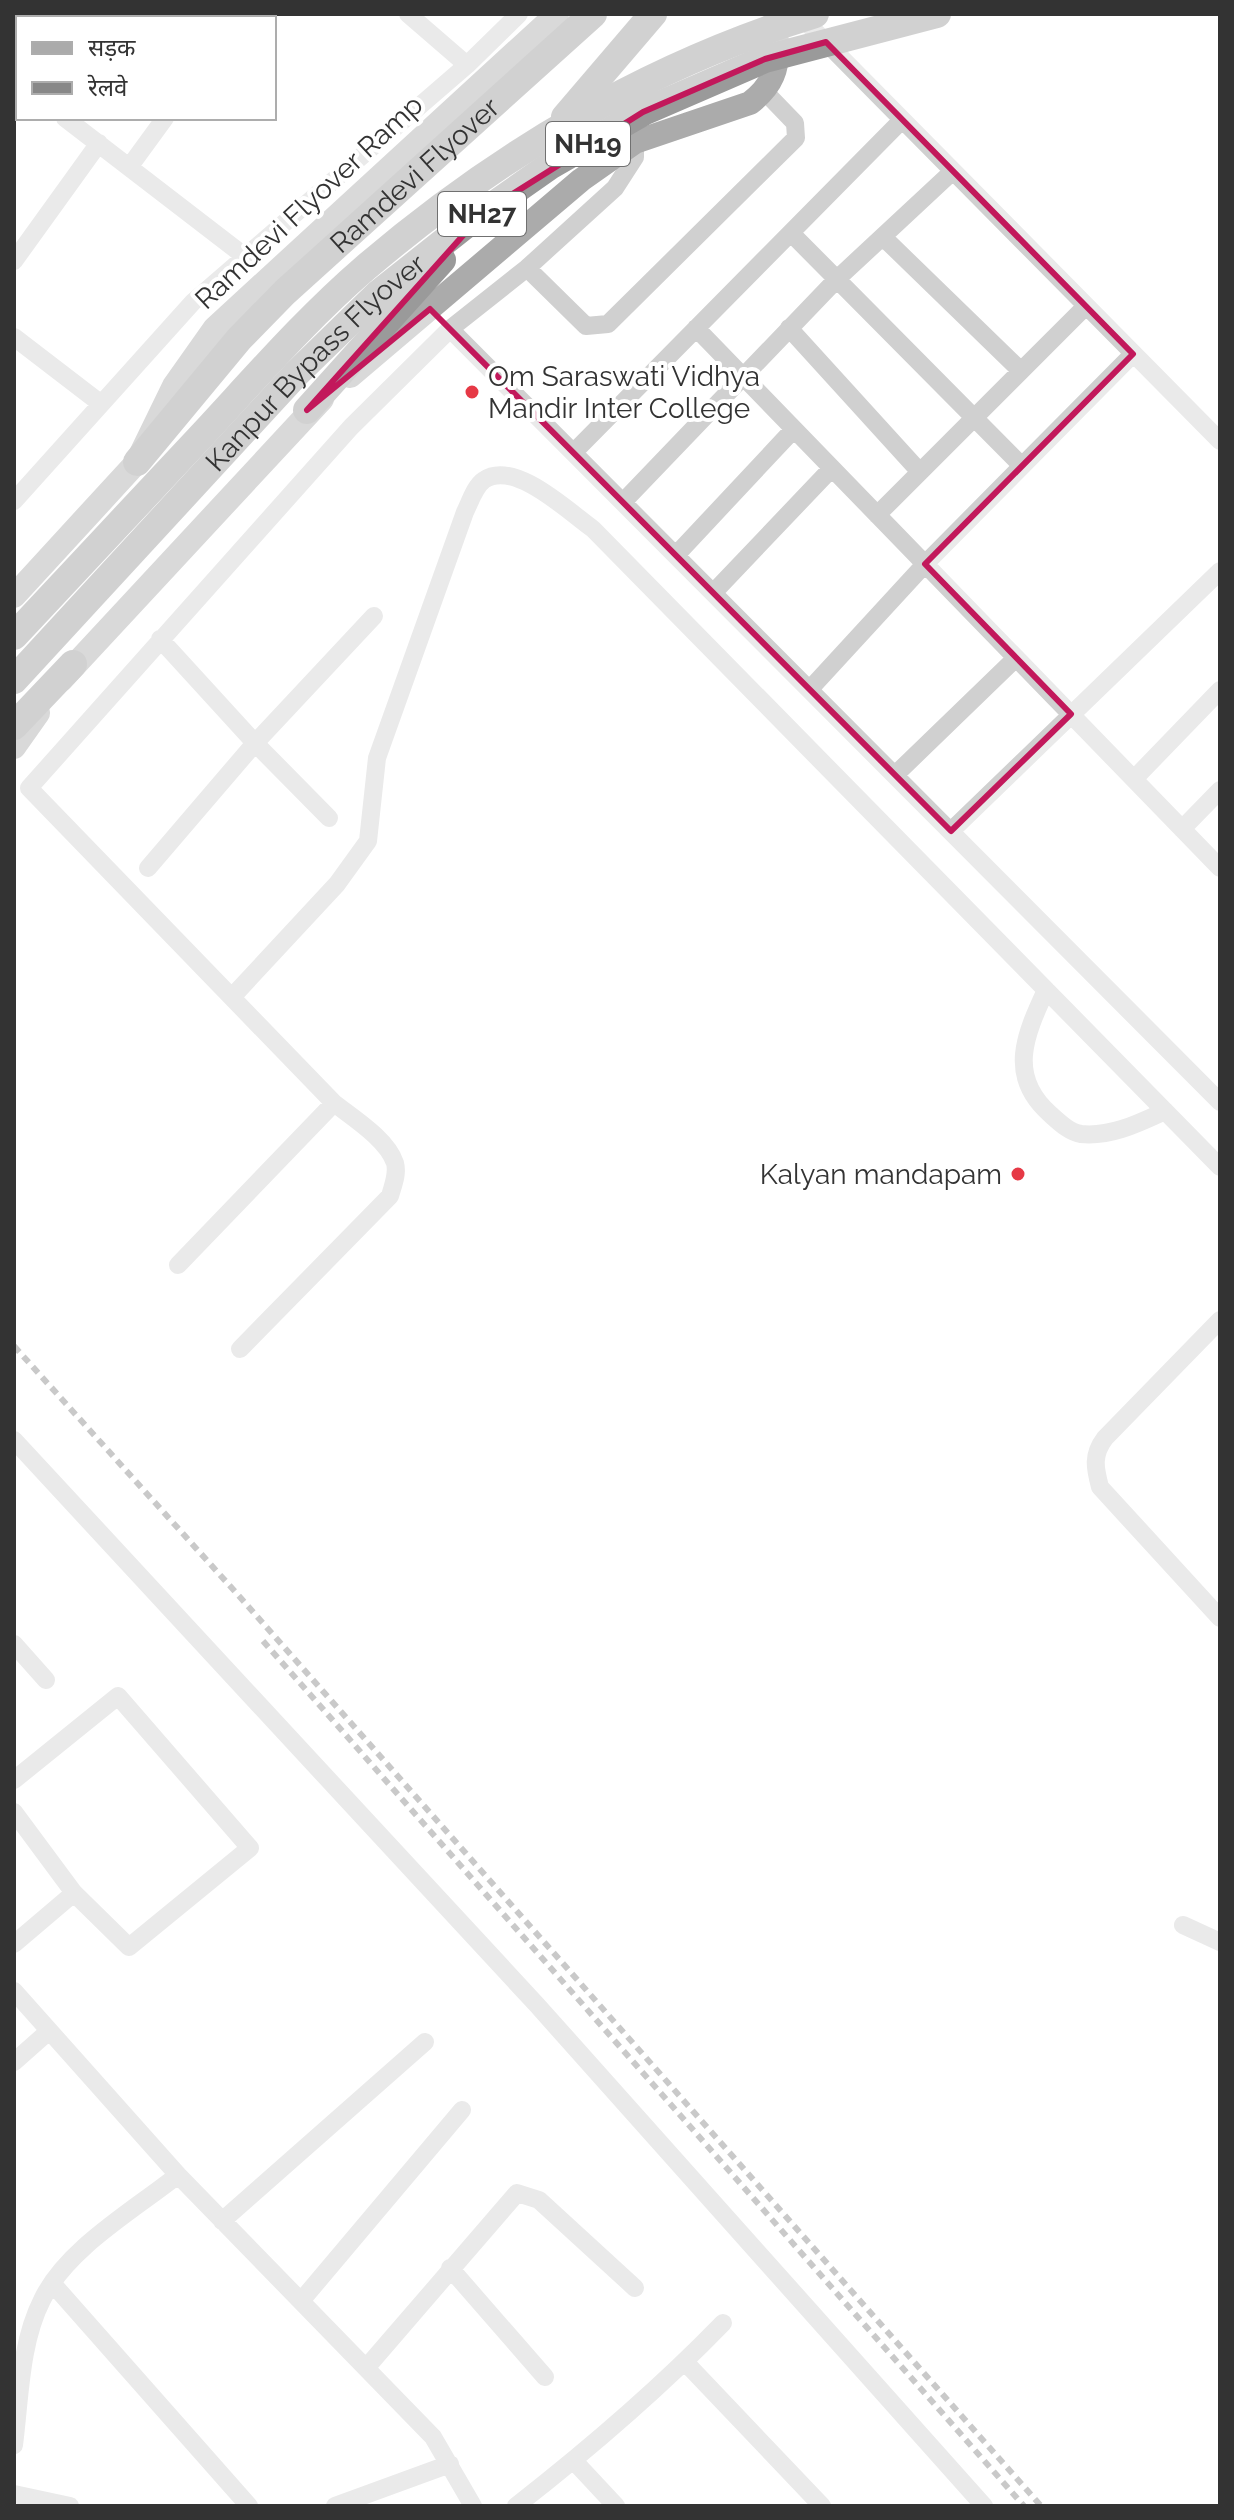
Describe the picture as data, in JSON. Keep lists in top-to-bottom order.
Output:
{
  "streets": {
    "highway": [
      "NH19",
      "Ramdevi Flyover",
      "NH27",
      "Kanpur Bypass Flyover"
    ],
    "main road": ["Ramdevi Flyover Ramp"]
  },
  "crossings": [
    ["Ramdevi Flyover", "Ramdevi Flyover Ramp"],
    ["Ramdevi Flyover", "NH27"],
    ["Ramdevi Flyover Ramp", "NH27"]
  ],
  "places": ["Om Saraswati Vidhya Mandir Inter College", "Kalyan mandapam"],
  "legend": ["सड़क", "रेलवे"]
}
